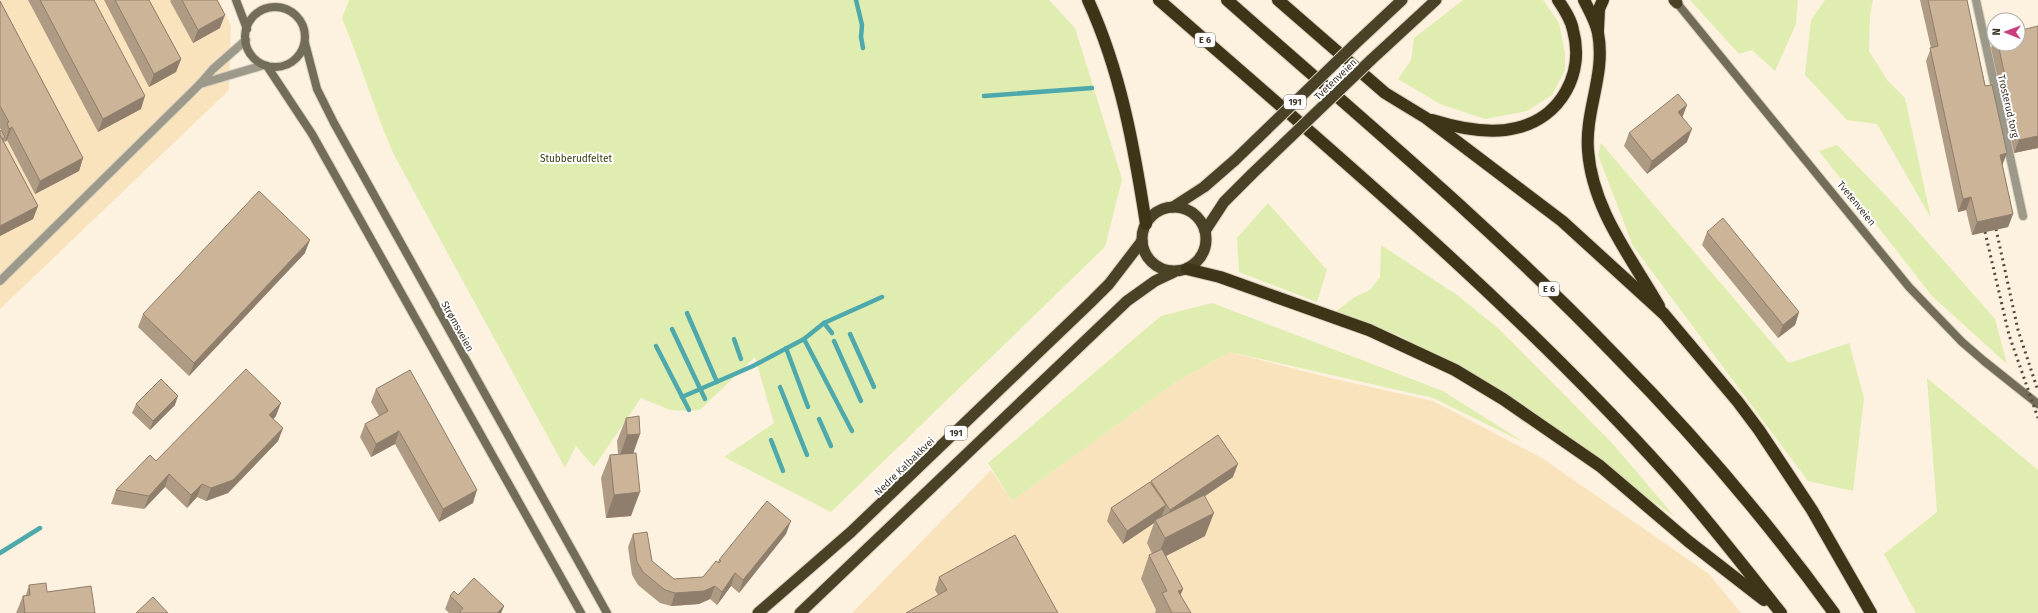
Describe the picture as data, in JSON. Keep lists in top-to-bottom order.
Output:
{
  "streets": {
    "highway": [
      "E 6",
      "Tvetenveien",
      "191",
      "Nedre Kalbakkvei"
    ],
    "main road": ["Strømsveien"],
    "street": ["Trosterud torg"]
  },
  "crossings": [
    ["Tvetenveien", "191"],
    ["Tvetenveien", "Nedre Kalbakkvei"],
    ["191", "Nedre Kalbakkvei"]
  ],
  "parks": ["Stubberudfeltet"],
  "north": "left"
}
